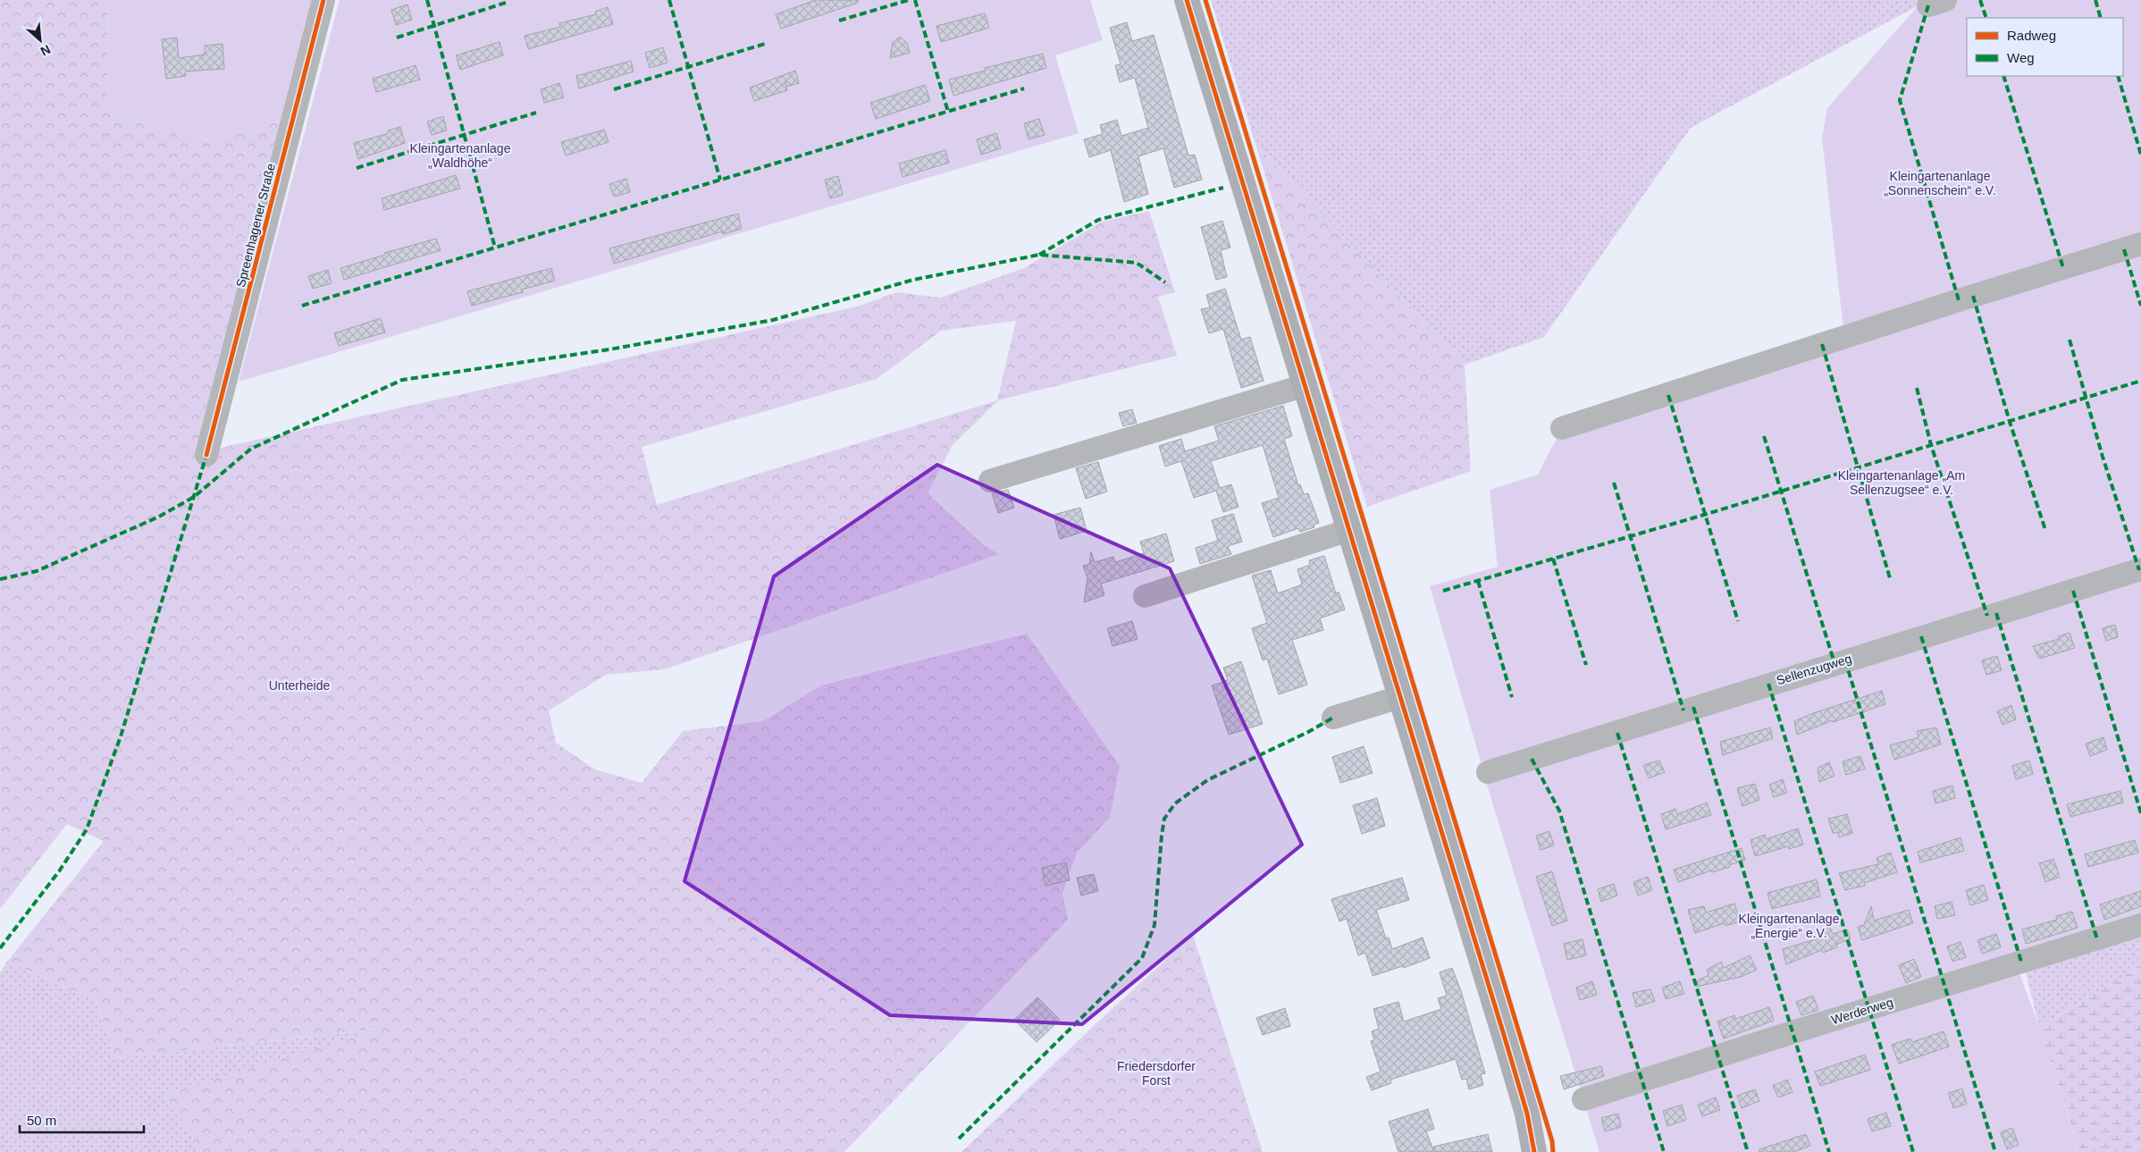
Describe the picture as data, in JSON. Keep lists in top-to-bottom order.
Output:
{
  "streets": {
    "street": ["Spreenhagener Straße", "Sellenzugweg", "Werderweg"]
  },
  "parks": [
    "Kleingartenanlage „Waldhöhe“",
    "Kleingartenanlage „Sonnenschein“ e.V.",
    "Kleingartenanlage „Am Sellenzugsee“ e.V.",
    "Unterheide",
    "Kleingartenanlage „Energie“ e.V.",
    "Friedersdorfer Forst"
  ],
  "legend": ["Radweg", "Weg"],
  "scale_bar": "50 m",
  "north": "bottom right"
}
